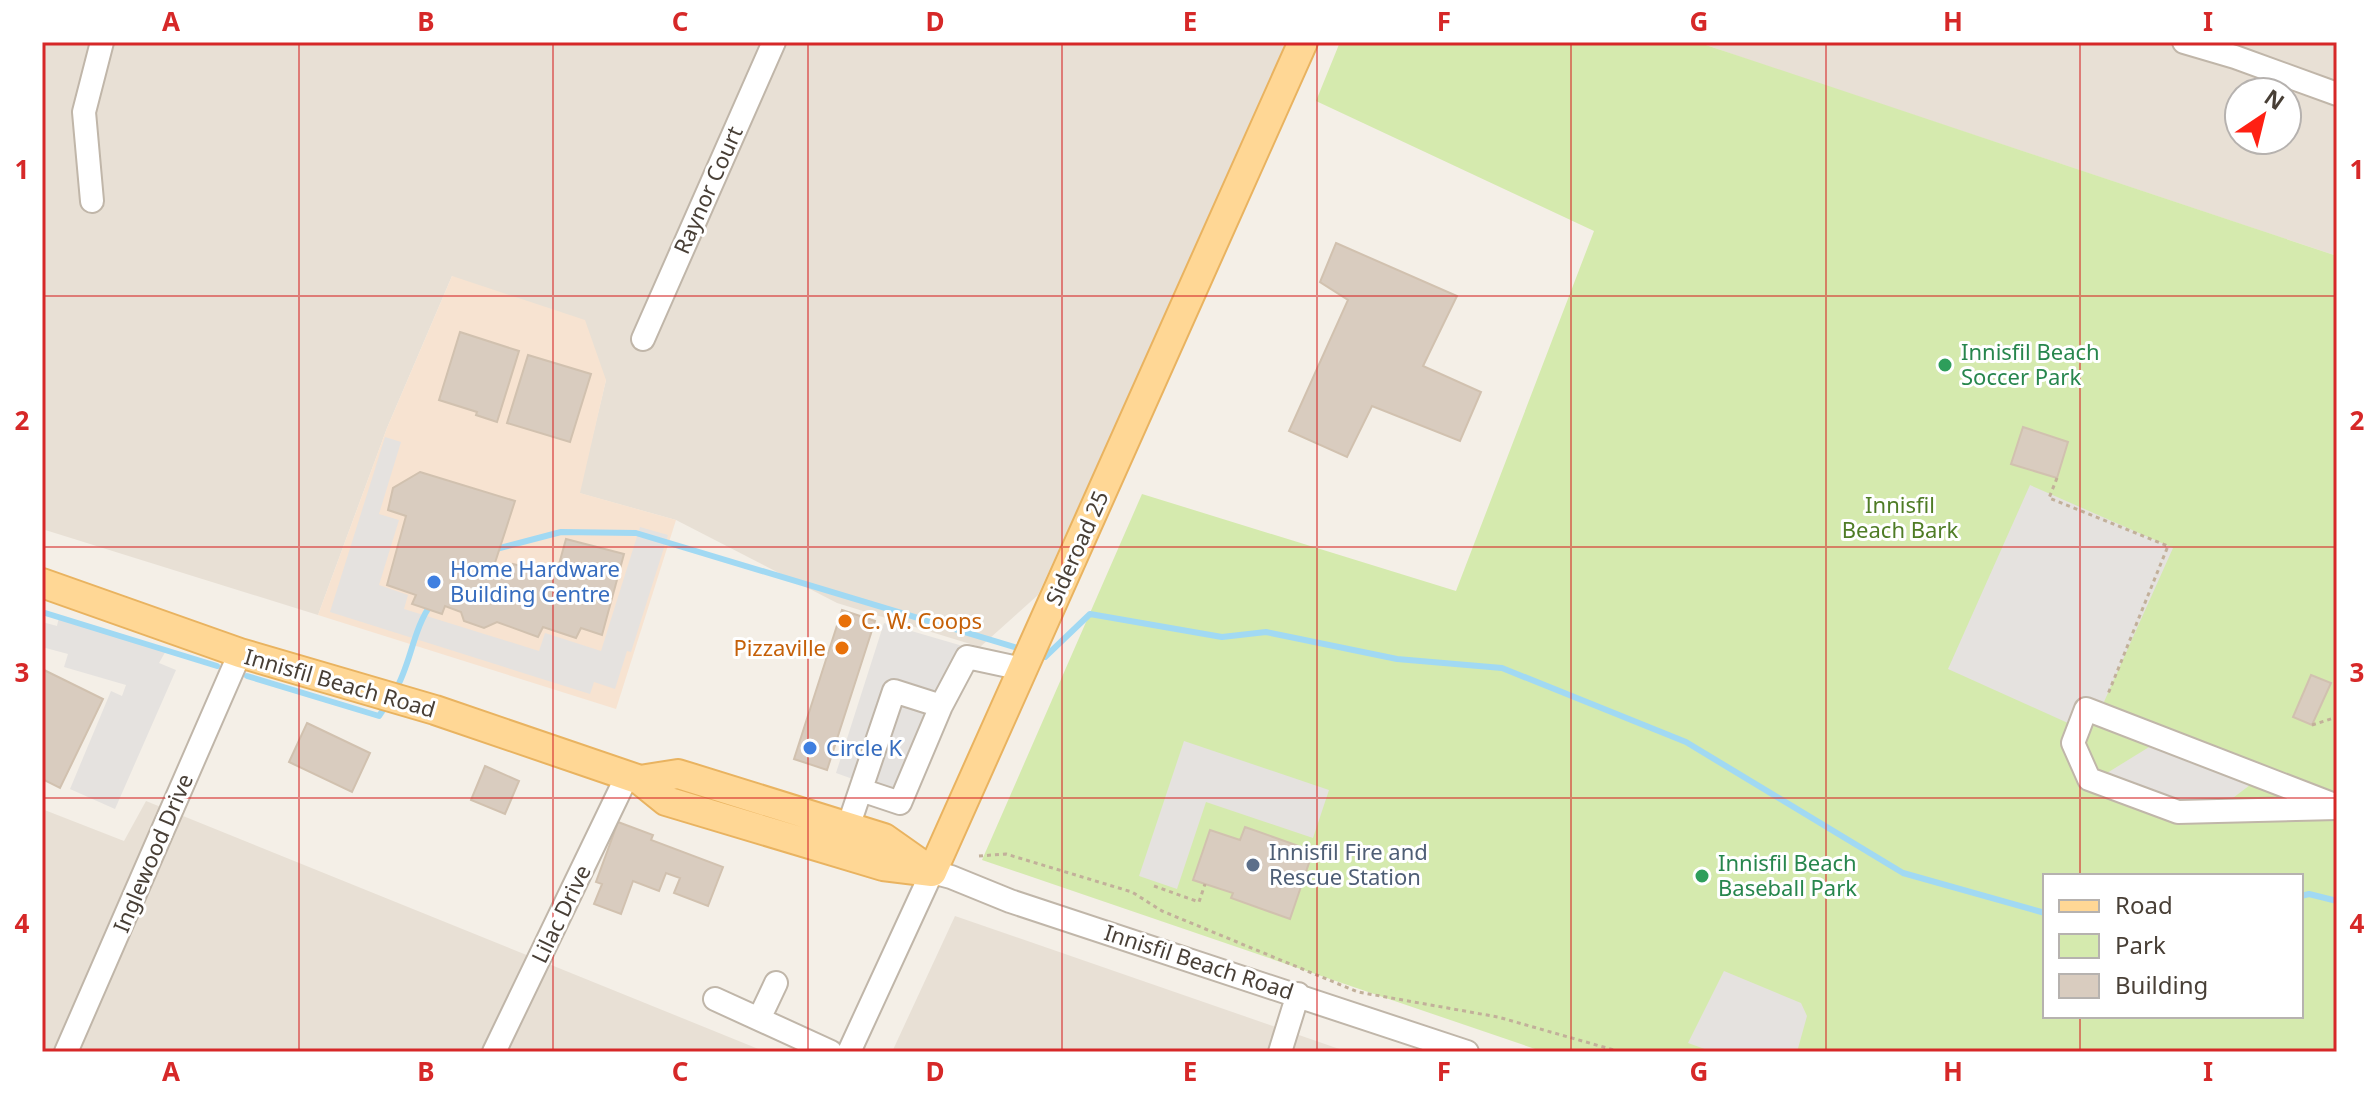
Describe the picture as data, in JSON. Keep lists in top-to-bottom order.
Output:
{
  "streets": {
    "main road": ["Sideroad 25", "Innisfil Beach Road"],
    "street": ["Raynor Court", "Inglewood Drive", "Lilac Drive"]
  },
  "crossings": [
    ["Sideroad 25", "Innisfil Beach Road"],
    ["Innisfil Beach Road", "Inglewood Drive"],
    ["Innisfil Beach Road", "Lilac Drive"]
  ],
  "parks": ["Innisfil Beach Bark"],
  "places": [
    "Innisfil Beach Soccer Park",
    "Home Hardware Building Centre",
    "C. W. Coops",
    "Pizzaville",
    "Circle K",
    "Innisfil Fire and Rescue Station",
    "Innisfil Beach Baseball Park"
  ],
  "legend": ["Road", "Park", "Building"],
  "north": "top right",
  "grid": {
    "columns": [
      "A",
      "B",
      "C",
      "D",
      "E",
      "F",
      "G",
      "H",
      "I"
    ],
    "rows": [
      "1",
      "2",
      "3",
      "4"
    ]
  }
}
